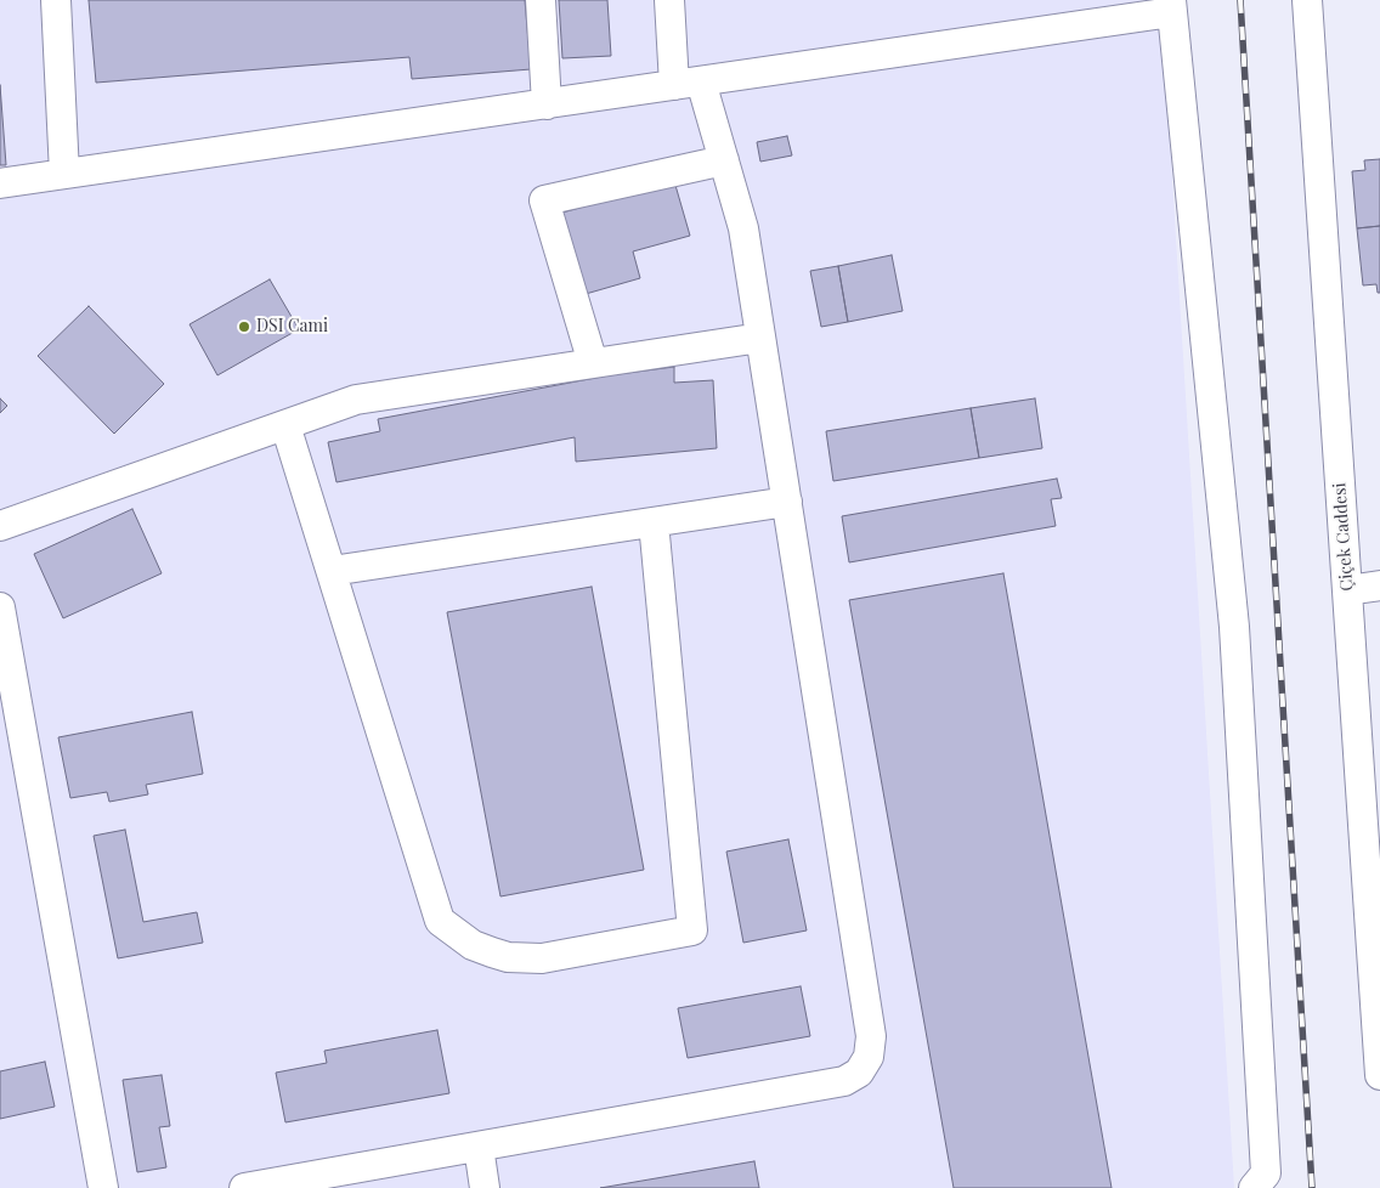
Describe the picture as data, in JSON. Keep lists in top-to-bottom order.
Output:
{
  "streets": {
    "street": ["Çiçek Caddesi"]
  },
  "places": ["DSI Cami"]
}
